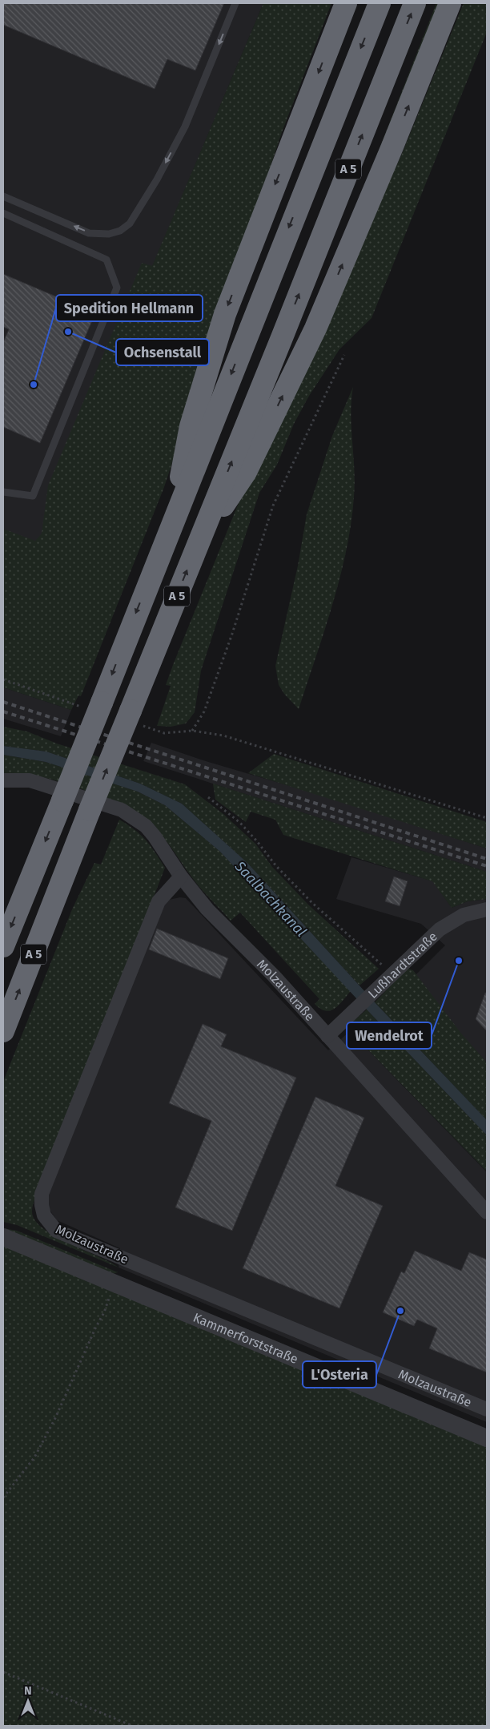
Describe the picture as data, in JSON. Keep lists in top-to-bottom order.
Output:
{
  "streets": {
    "highway": ["A 5"],
    "street": ["Lußhardtstraße", "Molzaustraße", "Kammerforststraße"]
  },
  "crossings": [
    ["A 5", "Molzaustraße"],
    ["Lußhardtstraße", "Molzaustraße"]
  ],
  "water": ["Saalbachkanal"],
  "places": [
    "Ochsenstall",
    "Spedition Hellmann",
    "Wendelrot",
    "L'Osteria"
  ],
  "north": "top"
}
